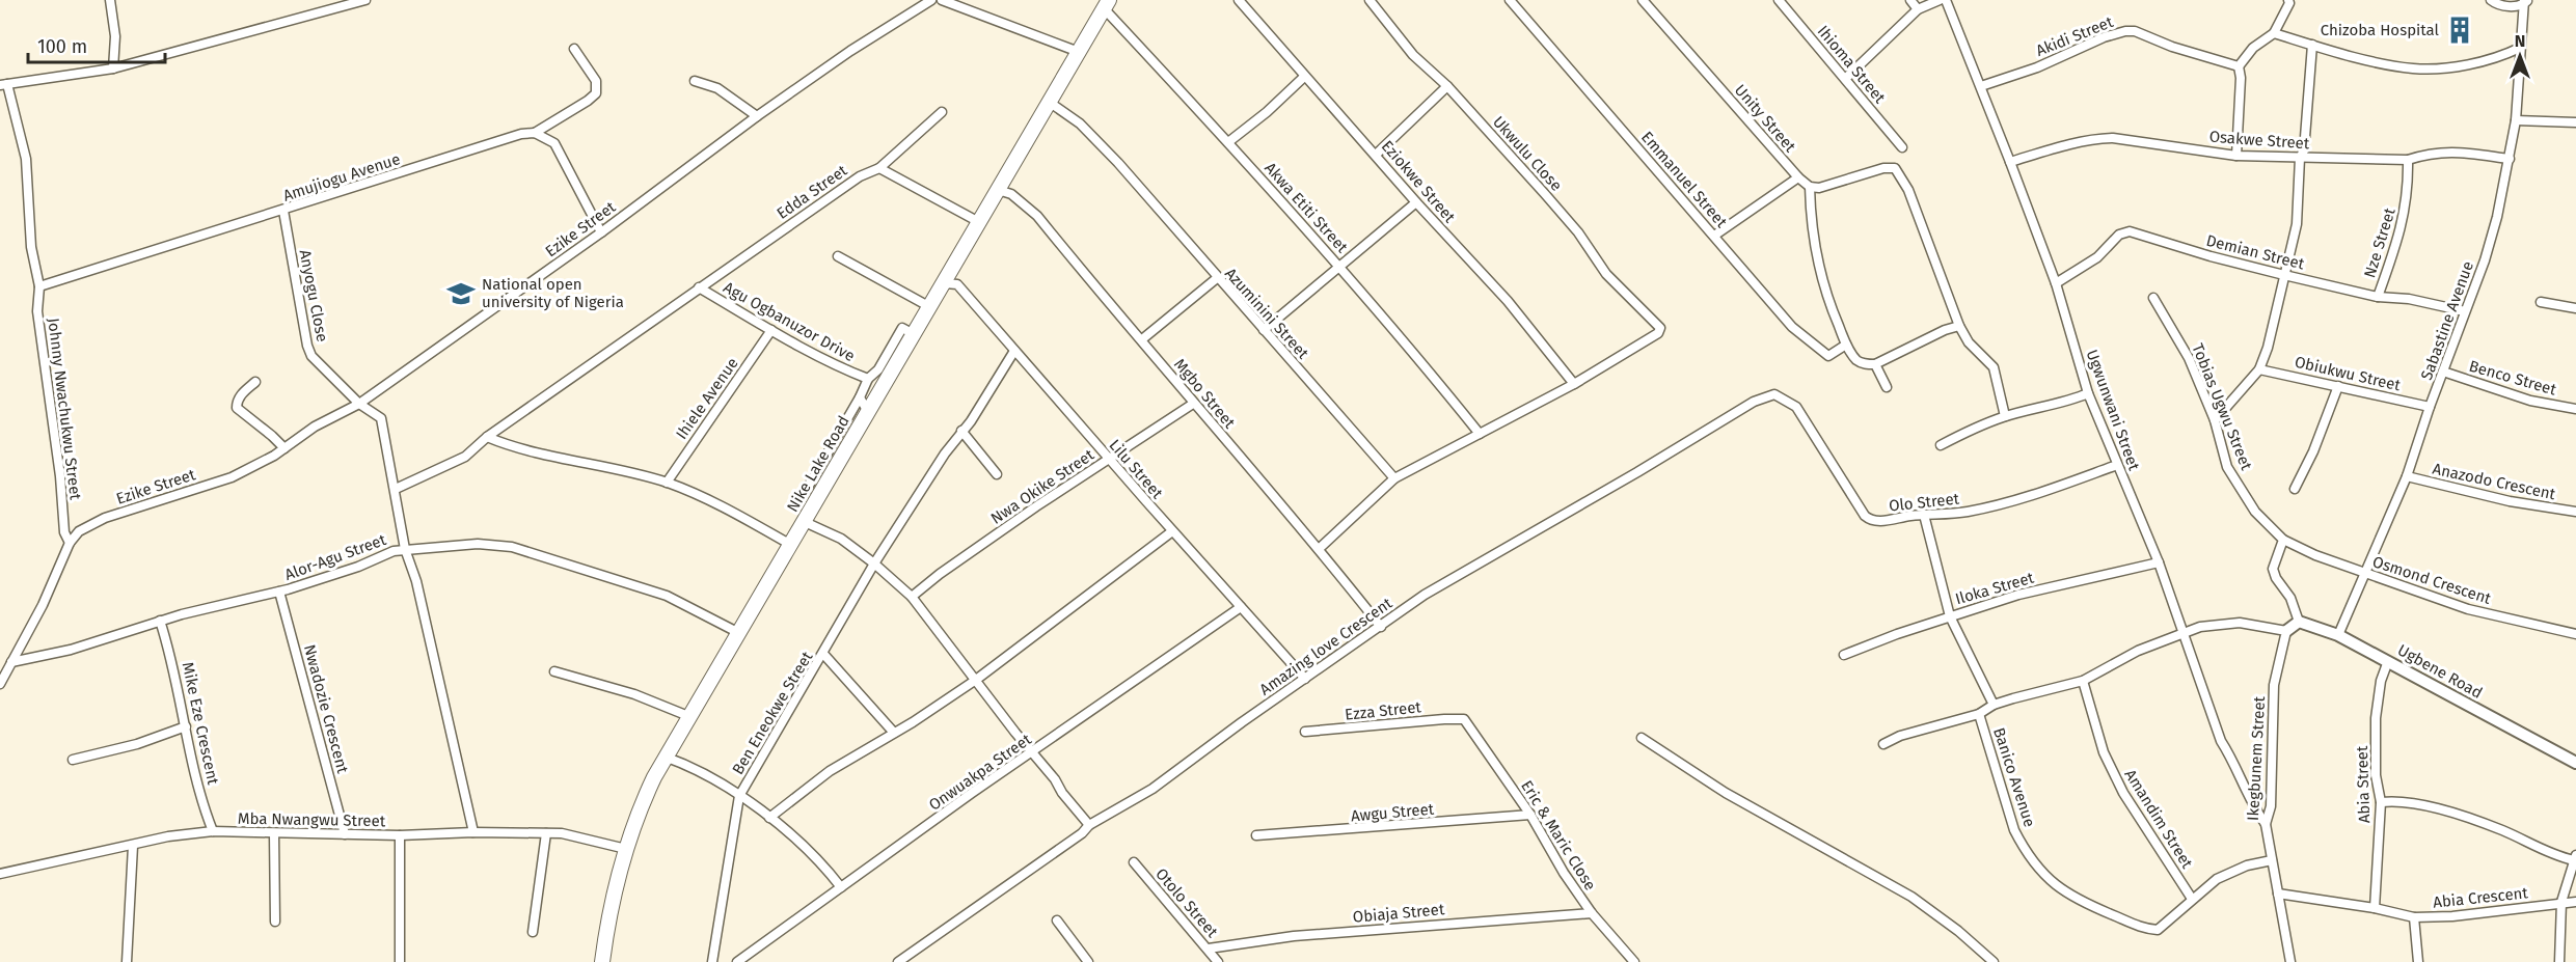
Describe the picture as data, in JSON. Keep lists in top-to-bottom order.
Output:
{
  "streets": {
    "main road": ["Nike Lake Road"],
    "street": [
      "Akidi Street",
      "Ihioma Street",
      "Unity Street",
      "Osakwe Street",
      "Ukwulu Close",
      "Amujiogu Avenue",
      "Emmanuel Street",
      "Eziokwe Street",
      "Edda Street",
      "Akwa Etiti Street",
      "Ezike Street",
      "Nze Street",
      "Demian Street",
      "Anyogu Close",
      "Azuminini Street",
      "Sabastine Avenue",
      "Agu Ogbanuzor Drive",
      "Obiukwu Street",
      "Benco Street",
      "Mgbo Street",
      "Ihiele Avenue",
      "Tobias Ugwu Street",
      "Johnny Nwachukwu Street",
      "Ugwunwani Street",
      "Lilu Street",
      "Anazodo Crescent",
      "Nwa Okike Street",
      "Olo Street",
      "Alor-Agu Street",
      "Osmond Crescent",
      "Iloka Street",
      "Amazing love Crescent",
      "Ugbene Road",
      "Nwadozie Crescent",
      "Ezza Street",
      "Ben Eneokwe Street",
      "Mike Eze Crescent",
      "Ikegbunem Street",
      "Onwuakpa Street",
      "Banico Avenue",
      "Abia Street",
      "Awgu Street",
      "Amandim Street",
      "Mba Nwangwu Street",
      "Eric & Maric Close",
      "Abia Crescent",
      "Otolo Street",
      "Obiaja Street"
    ]
  },
  "crossings": [
    ["Akidi Street", "Ugwunwani Street"],
    ["Osakwe Street", "Nze Street"],
    ["Osakwe Street", "Sabastine Avenue"],
    ["Osakwe Street", "Ugwunwani Street"],
    ["Ukwulu Close", "Eziokwe Street"],
    ["Amujiogu Avenue", "Anyogu Close"],
    ["Amujiogu Avenue", "Johnny Nwachukwu Street"],
    ["Edda Street", "Anyogu Close"],
    ["Edda Street", "Agu Ogbanuzor Drive"],
    ["Akwa Etiti Street", "Nike Lake Road"],
    ["Ezike Street", "Anyogu Close"],
    ["Ezike Street", "Johnny Nwachukwu Street"],
    ["Nze Street", "Demian Street"],
    ["Demian Street", "Sabastine Avenue"],
    ["Demian Street", "Ugwunwani Street"],
    ["Anyogu Close", "Alor-Agu Street"],
    ["Anyogu Close", "Mba Nwangwu Street"],
    ["Azuminini Street", "Nike Lake Road"],
    ["Sabastine Avenue", "Obiukwu Street"],
    ["Sabastine Avenue", "Benco Street"],
    ["Sabastine Avenue", "Anazodo Crescent"],
    ["Sabastine Avenue", "Osmond Crescent"],
    ["Sabastine Avenue", "Ugbene Road"],
    ["Agu Ogbanuzor Drive", "Ihiele Avenue"],
    ["Agu Ogbanuzor Drive", "Nike Lake Road"],
    ["Mgbo Street", "Nike Lake Road"],
    ["Mgbo Street", "Nwa Okike Street"],
    ["Mgbo Street", "Amazing love Crescent"],
    ["Tobias Ugwu Street", "Osmond Crescent"],
    ["Ugwunwani Street", "Olo Street"],
    ["Ugwunwani Street", "Iloka Street"],
    ["Ugwunwani Street", "Ikegbunem Street"],
    ["Nike Lake Road", "Lilu Street"],
    ["Nike Lake Road", "Alor-Agu Street"],
    ["Nike Lake Road", "Mba Nwangwu Street"],
    ["Lilu Street", "Nwa Okike Street"],
    ["Lilu Street", "Amazing love Crescent"],
    ["Lilu Street", "Ben Eneokwe Street"],
    ["Lilu Street", "Onwuakpa Street"],
    ["Olo Street", "Amazing love Crescent"],
    ["Alor-Agu Street", "Nwadozie Crescent"],
    ["Alor-Agu Street", "Mike Eze Crescent"],
    ["Ugbene Road", "Abia Street"],
    ["Nwadozie Crescent", "Mba Nwangwu Street"],
    ["Ezza Street", "Eric & Maric Close"],
    ["Mike Eze Crescent", "Mba Nwangwu Street"],
    ["Ikegbunem Street", "Banico Avenue"],
    ["Ikegbunem Street", "Abia Crescent"],
    ["Banico Avenue", "Amandim Street"],
    ["Abia Street", "Abia Crescent"],
    ["Awgu Street", "Eric & Maric Close"],
    ["Eric & Maric Close", "Obiaja Street"],
    ["Otolo Street", "Obiaja Street"]
  ],
  "places": {
    "building": ["Chizoba Hospital"],
    "school or university": ["National open university of Nigeria"]
  },
  "scale_bar": "100 m",
  "north": "top"
}
